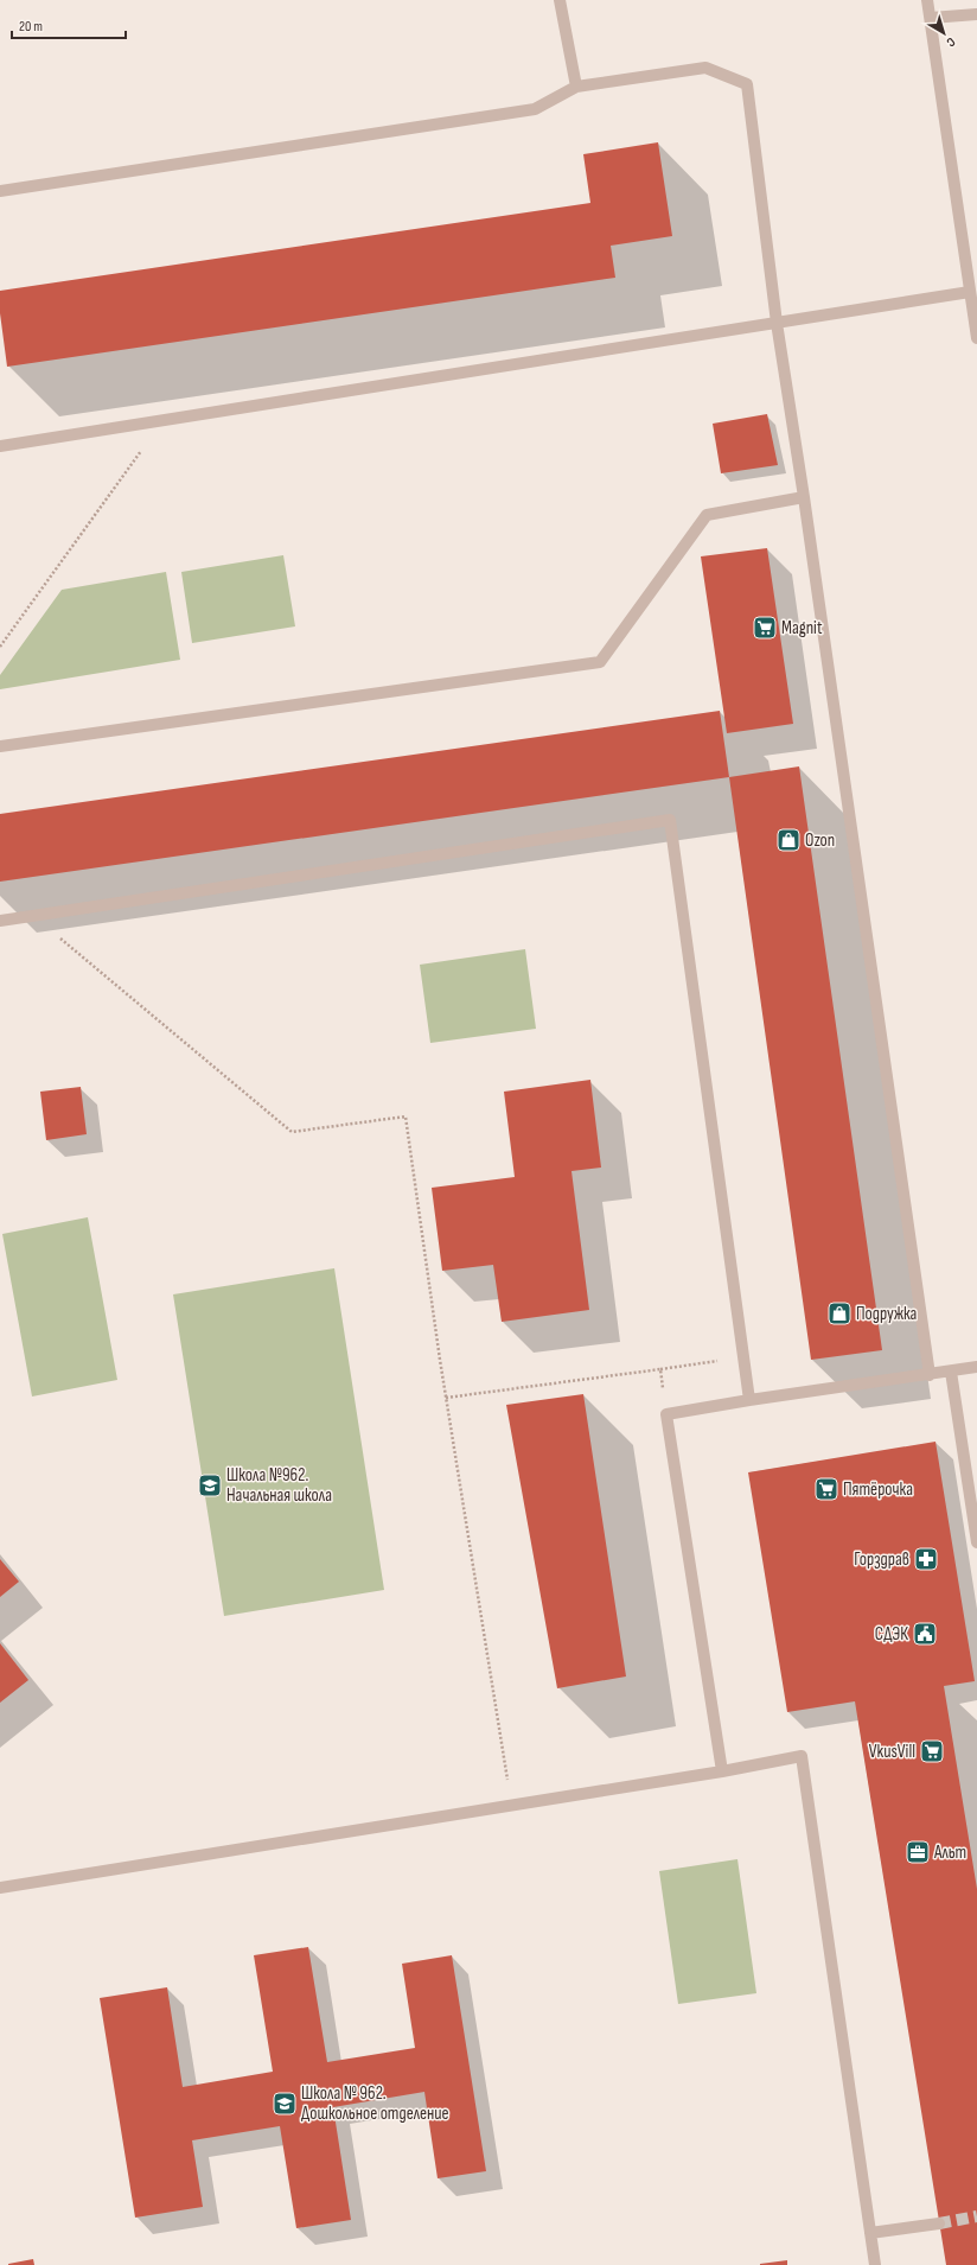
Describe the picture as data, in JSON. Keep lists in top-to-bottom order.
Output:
{
  "places": {
    "supermarket": ["Magnit", "Пятёрочка", "VkusVill"],
    "shop": ["Ozon", "Подружка"],
    "school or university": ["Школа №962. Начальная школа", "Школа № 962. Дошкольное отделение"],
    "pharmacy": ["Горздрав"],
    "public building": ["СДЭК"],
    "office": ["Альт"]
  },
  "scale_bar": "20 m",
  "north": "bottom right"
}
